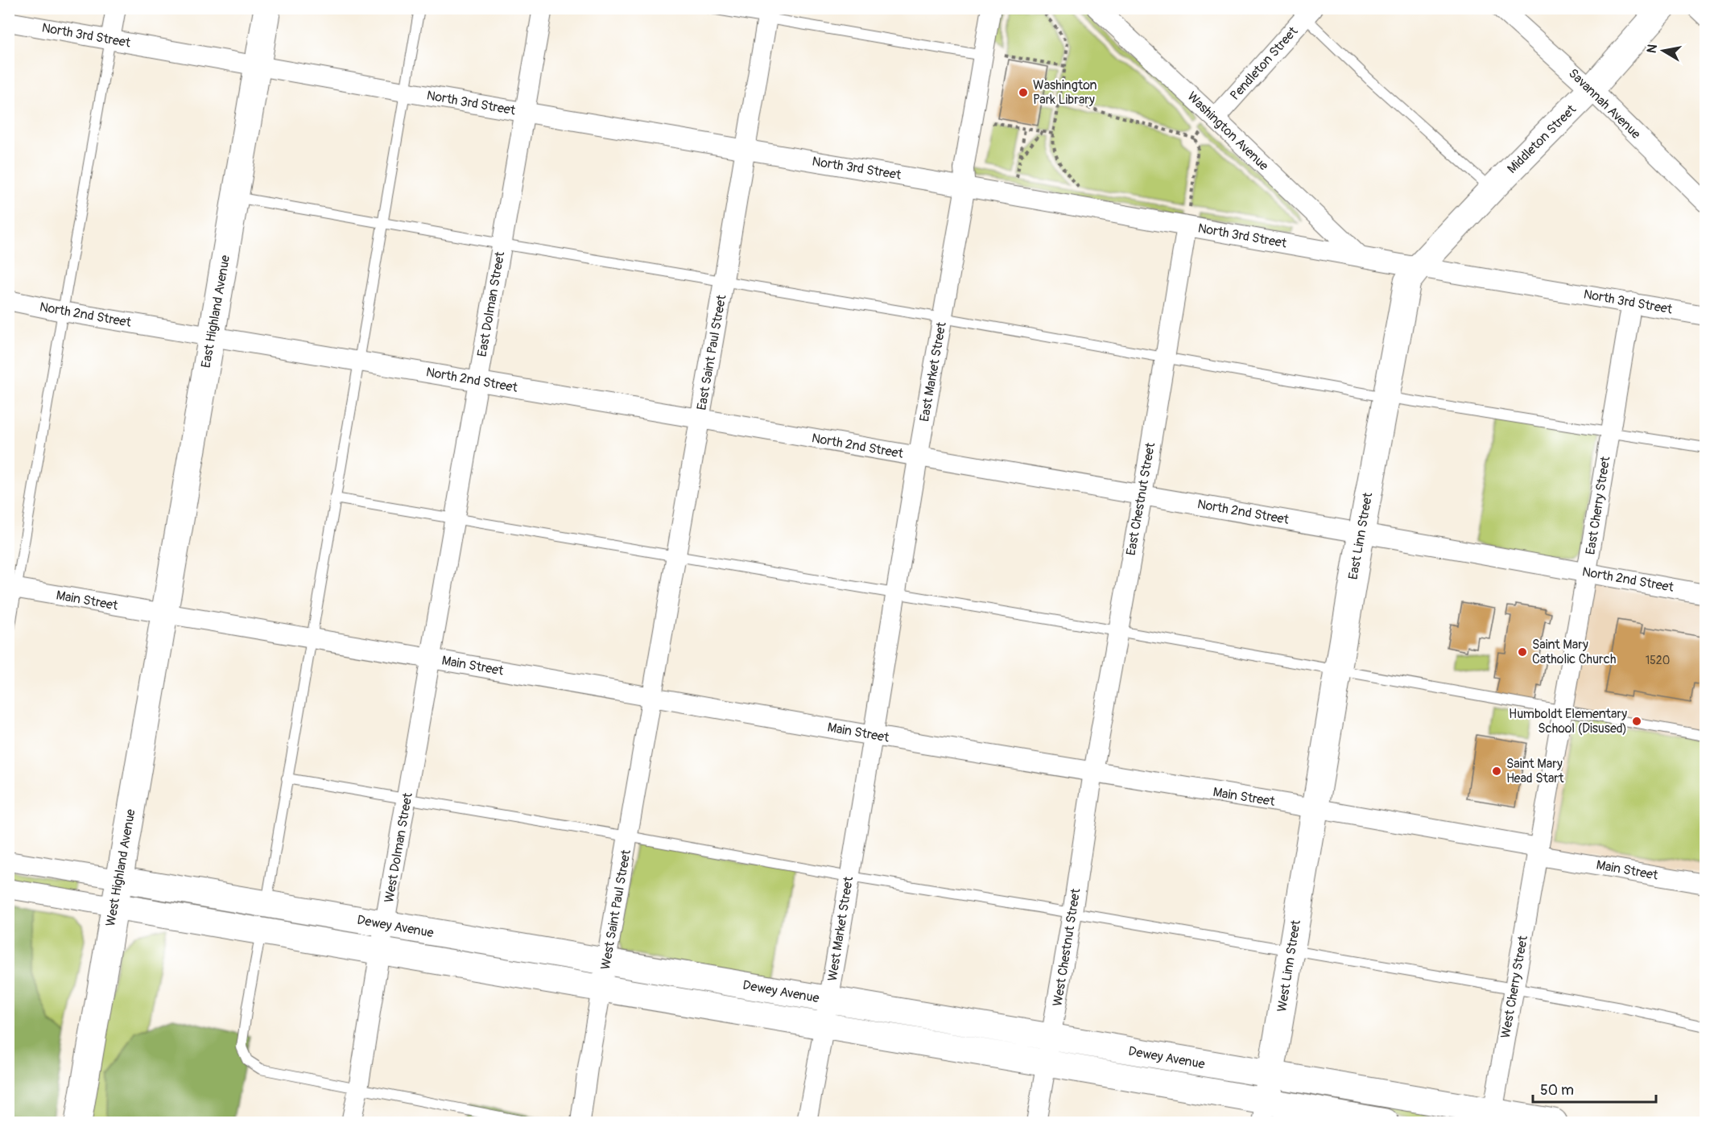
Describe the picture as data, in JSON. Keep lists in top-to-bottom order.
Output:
{
  "streets": {
    "street": [
      "North 3rd Street",
      "Pendleton Street",
      "Savannah Avenue",
      "Washington Avenue",
      "Middleton Street",
      "East Dolman Street",
      "East Highland Avenue",
      "North 2nd Street",
      "East Saint Paul Street",
      "East Market Street",
      "East Chestnut Street",
      "East Cherry Street",
      "East Linn Street",
      "Main Street",
      "West Dolman Street",
      "West Highland Avenue",
      "West Saint Paul Street",
      "Dewey Avenue",
      "West Market Street",
      "West Chestnut Street",
      "West Linn Street",
      "West Cherry Street"
    ]
  },
  "crossings": [
    ["North 3rd Street", "Washington Avenue"],
    ["North 3rd Street", "Middleton Street"],
    ["North 3rd Street", "East Dolman Street"],
    ["North 3rd Street", "East Highland Avenue"],
    ["North 3rd Street", "East Saint Paul Street"],
    ["North 3rd Street", "East Market Street"],
    ["North 3rd Street", "East Chestnut Street"],
    ["North 3rd Street", "East Cherry Street"],
    ["North 3rd Street", "East Linn Street"],
    ["Pendleton Street", "Washington Avenue"],
    ["Savannah Avenue", "Middleton Street"],
    ["Middleton Street", "East Linn Street"],
    ["East Dolman Street", "North 2nd Street"],
    ["East Dolman Street", "Main Street"],
    ["East Dolman Street", "West Dolman Street"],
    ["East Highland Avenue", "North 2nd Street"],
    ["East Highland Avenue", "Main Street"],
    ["East Highland Avenue", "West Highland Avenue"],
    ["North 2nd Street", "East Saint Paul Street"],
    ["North 2nd Street", "East Market Street"],
    ["North 2nd Street", "East Chestnut Street"],
    ["North 2nd Street", "East Cherry Street"],
    ["North 2nd Street", "East Linn Street"],
    ["East Saint Paul Street", "Main Street"],
    ["East Saint Paul Street", "West Saint Paul Street"],
    ["East Market Street", "Main Street"],
    ["East Market Street", "West Market Street"],
    ["East Chestnut Street", "Main Street"],
    ["East Chestnut Street", "West Chestnut Street"],
    ["East Cherry Street", "Main Street"],
    ["East Cherry Street", "West Cherry Street"],
    ["East Linn Street", "Main Street"],
    ["East Linn Street", "West Linn Street"],
    ["Main Street", "West Dolman Street"],
    ["Main Street", "West Highland Avenue"],
    ["Main Street", "West Saint Paul Street"],
    ["Main Street", "West Market Street"],
    ["Main Street", "West Chestnut Street"],
    ["Main Street", "West Linn Street"],
    ["Main Street", "West Cherry Street"],
    ["West Dolman Street", "Dewey Avenue"],
    ["West Highland Avenue", "Dewey Avenue"],
    ["West Saint Paul Street", "Dewey Avenue"],
    ["Dewey Avenue", "West Market Street"],
    ["Dewey Avenue", "West Chestnut Street"],
    ["Dewey Avenue", "West Linn Street"],
    ["Dewey Avenue", "West Cherry Street"]
  ],
  "places": [
    "Washington Park Library",
    "Saint Mary Catholic Church",
    "Humboldt Elementary School (Disused)",
    "Saint Mary Head Start"
  ],
  "house_numbers": ["1520"],
  "scale_bar": "50 m",
  "north": "left"
}
